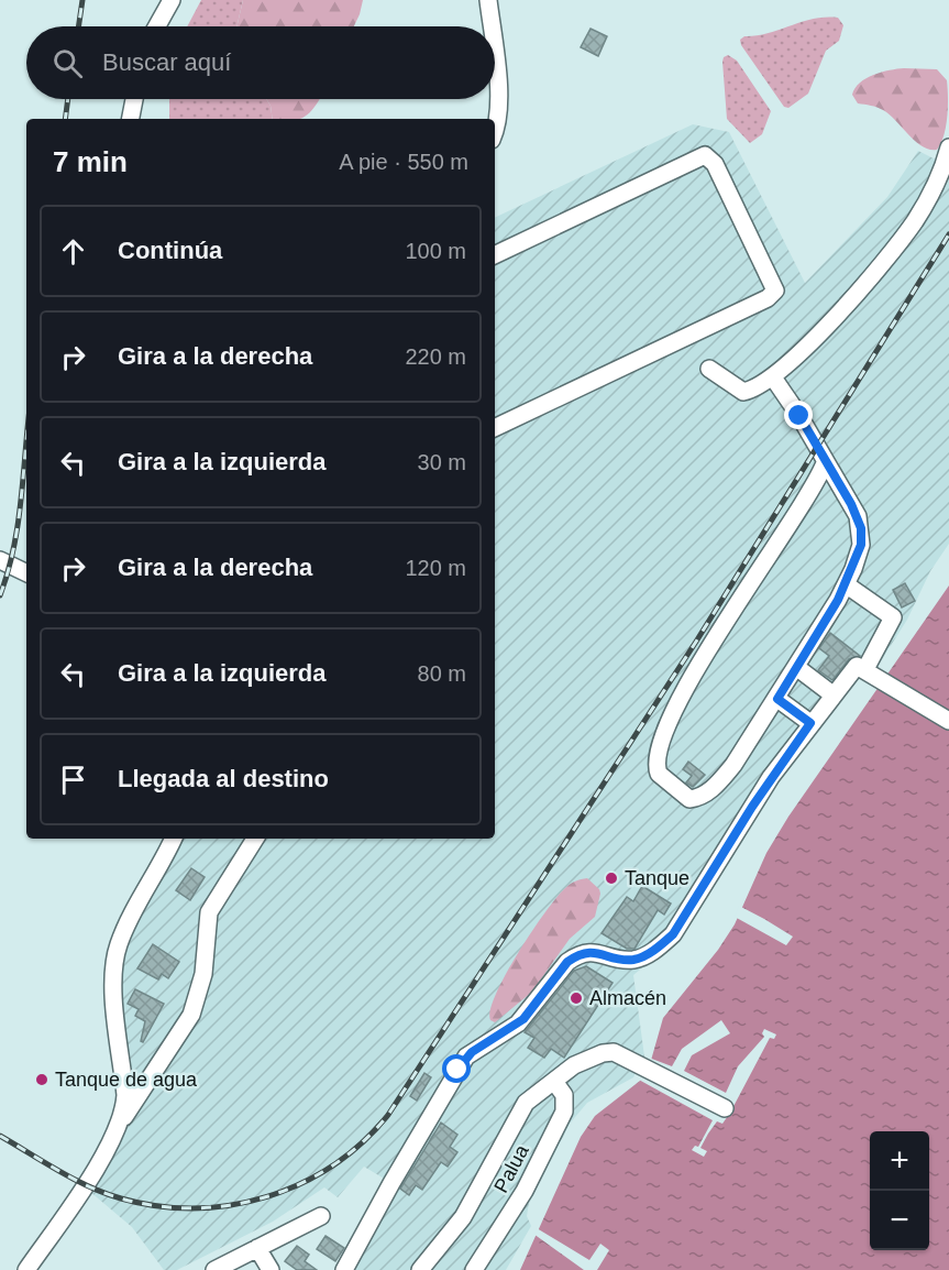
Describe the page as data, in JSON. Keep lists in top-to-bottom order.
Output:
{
  "streets": {
    "street": ["Palua"]
  },
  "places": ["Tanque", "Almacén", "Tanque de agua"],
  "page": {
    "search": "Buscar aquí",
    "heading": ["7 min", "A pie · 550 m"],
    "list": [
      ["Continúa", "100 m"],
      ["Gira a la derecha", "220 m"],
      ["Gira a la izquierda", "30 m"],
      ["Gira a la derecha", "120 m"],
      ["Gira a la izquierda", "80 m"],
      "Llegada al destino"
    ],
    "map_buttons": ["+", "−"]
  }
}
